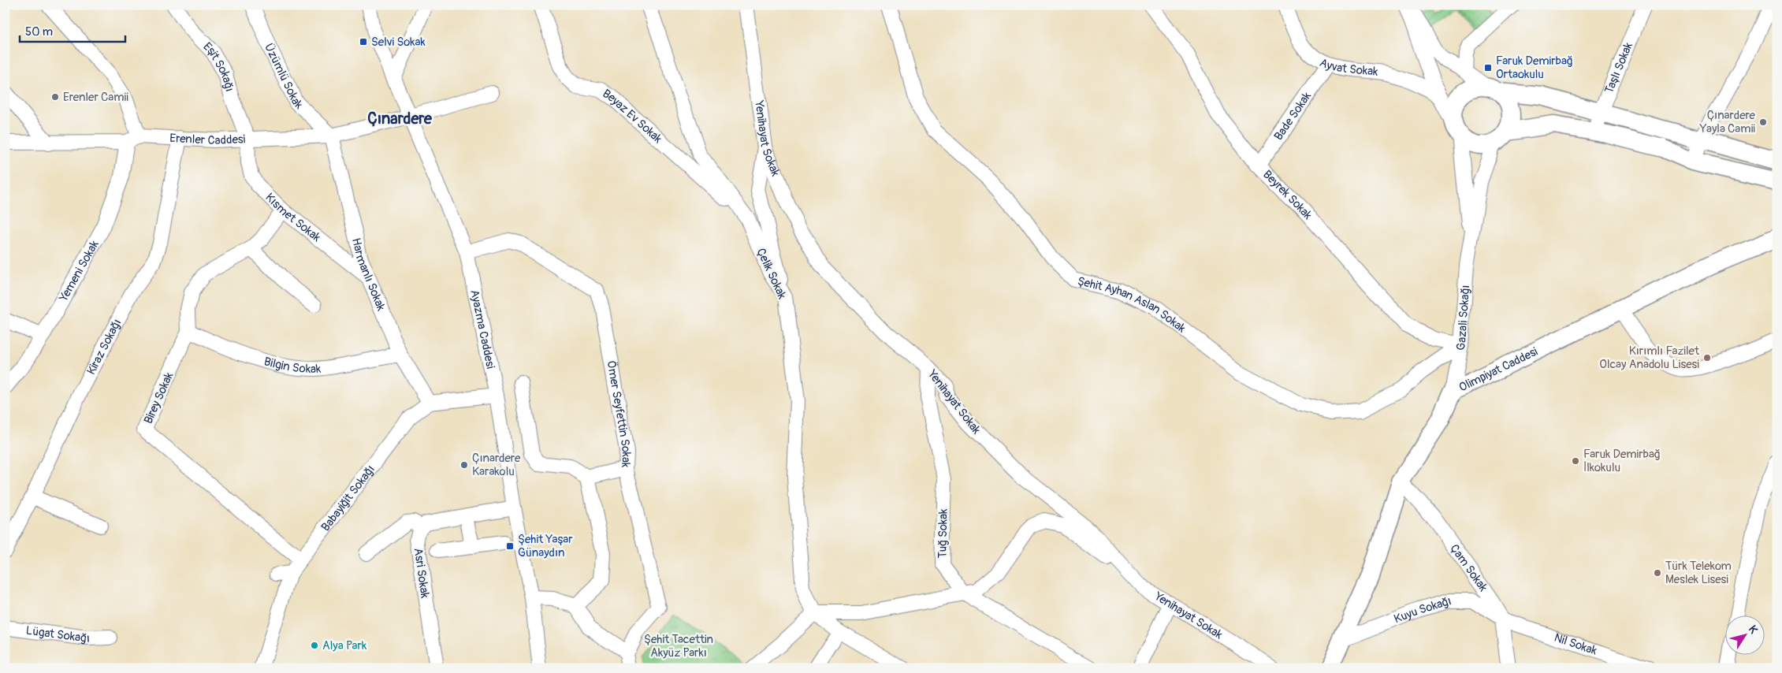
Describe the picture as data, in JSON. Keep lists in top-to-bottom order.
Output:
{
  "streets": {
    "main road": ["Olimpiyat Caddesi"],
    "street": [
      "Ayvat Sokak",
      "Taşlı Sokak",
      "Eşit Sokağı",
      "Üzümlü Sokak",
      "Bade Sokak",
      "Beyaz Ev Sokak",
      "Erenler Caddesi",
      "Yenihayat Sokak",
      "Beyrek Sokak",
      "Kısmet Sokak",
      "Yemeni Sokak",
      "Çelik Sokak",
      "Harmanlı Sokak",
      "Şehit Ayhan Aslan Sokak",
      "Gazali Sokağı",
      "Ayazma Caddesi",
      "Kiraz Sokağı",
      "Bilgin Sokak",
      "Birey Sokak",
      "Ömer Seyfettin Sokak",
      "Babayiğit Sokağı",
      "Tuğ Sokak",
      "Çam Sokak",
      "Asri Sokak",
      "Kuyu Sokağı",
      "Lügat Sokağı",
      "Nil Sokak"
    ]
  },
  "crossings": [
    ["Ayvat Sokak", "Bade Sokak"],
    ["Eşit Sokağı", "Erenler Caddesi"],
    ["Eşit Sokağı", "Kısmet Sokak"],
    ["Üzümlü Sokak", "Erenler Caddesi"],
    ["Üzümlü Sokak", "Harmanlı Sokak"],
    ["Bade Sokak", "Beyrek Sokak"],
    ["Beyaz Ev Sokak", "Çelik Sokak"],
    ["Erenler Caddesi", "Kısmet Sokak"],
    ["Erenler Caddesi", "Yemeni Sokak"],
    ["Erenler Caddesi", "Harmanlı Sokak"],
    ["Erenler Caddesi", "Ayazma Caddesi"],
    ["Erenler Caddesi", "Kiraz Sokağı"],
    ["Yenihayat Sokak", "Tuğ Sokak"],
    ["Beyrek Sokak", "Şehit Ayhan Aslan Sokak"],
    ["Beyrek Sokak", "Gazali Sokağı"],
    ["Kısmet Sokak", "Harmanlı Sokak"],
    ["Kısmet Sokak", "Birey Sokak"],
    ["Harmanlı Sokak", "Bilgin Sokak"],
    ["Harmanlı Sokak", "Babayiğit Sokağı"],
    ["Şehit Ayhan Aslan Sokak", "Gazali Sokağı"],
    ["Gazali Sokağı", "Olimpiyat Caddesi"],
    ["Ayazma Caddesi", "Ömer Seyfettin Sokak"],
    ["Ayazma Caddesi", "Babayiğit Sokağı"],
    ["Bilgin Sokak", "Birey Sokak"],
    ["Olimpiyat Caddesi", "Çam Sokak"],
    ["Olimpiyat Caddesi", "Kuyu Sokağı"],
    ["Birey Sokak", "Babayiğit Sokağı"],
    ["Çam Sokak", "Kuyu Sokağı"],
    ["Çam Sokak", "Nil Sokak"],
    ["Kuyu Sokağı", "Nil Sokak"]
  ],
  "districts": ["Çınardere"],
  "parks": ["Şehit Tacettin Akyüz Parkı"],
  "places": {
    "transit": ["Selvi Sokak", "Faruk Demirbağ Ortaokulu", "Şehit Yaşar Günaydın"],
    "other": [
      "Erenler Camii",
      "Çınardere Yayla Camii",
      "Kırımlı Fazilet Olcay Anadolu Lisesi",
      "Faruk Demirbağ İlkokulu",
      "Çınardere Karakolu",
      "Türk Telekom Meslek Lisesi",
      "Alya Park"
    ]
  },
  "scale_bar": "50 m",
  "north": "top right"
}
